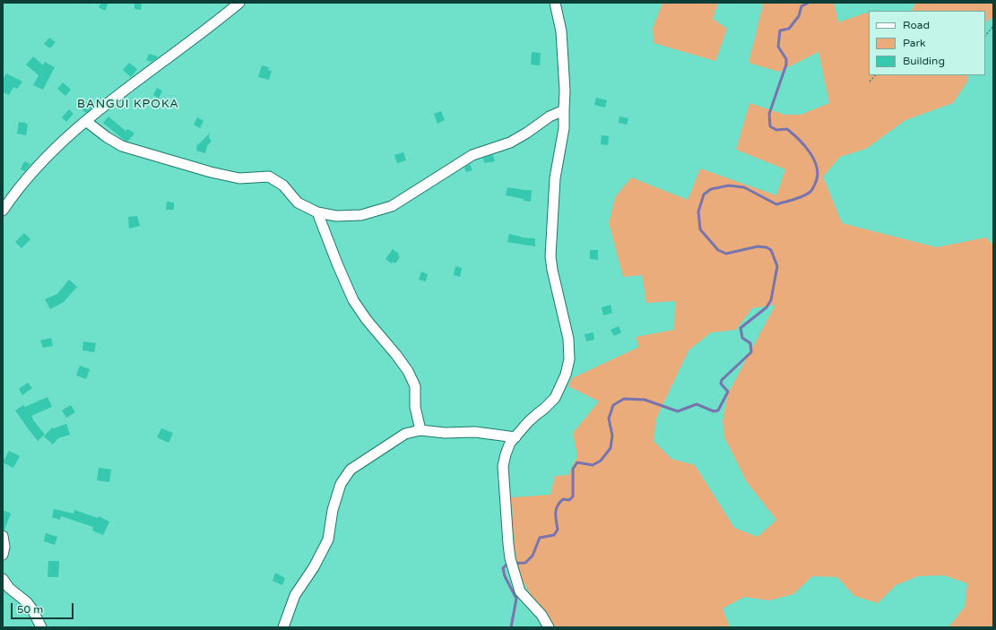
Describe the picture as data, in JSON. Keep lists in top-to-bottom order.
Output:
{
  "districts": ["BANGUI KPOKA"],
  "legend": ["Road", "Park", "Building"],
  "scale_bar": "50 m"
}
